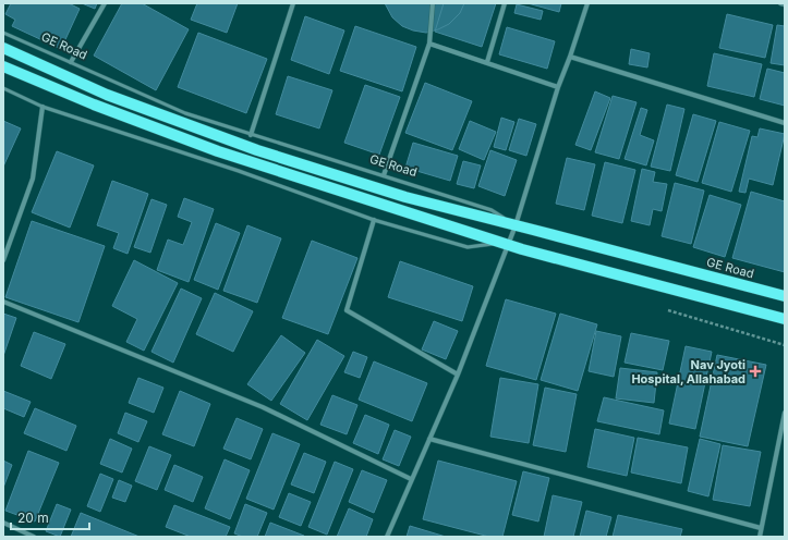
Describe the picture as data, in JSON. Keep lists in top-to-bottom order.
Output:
{
  "streets": {
    "main road": ["GE Road"]
  },
  "places": {
    "health": ["Nav Jyoti Hospital, Allahabad"]
  },
  "scale_bar": "20 m"
}
